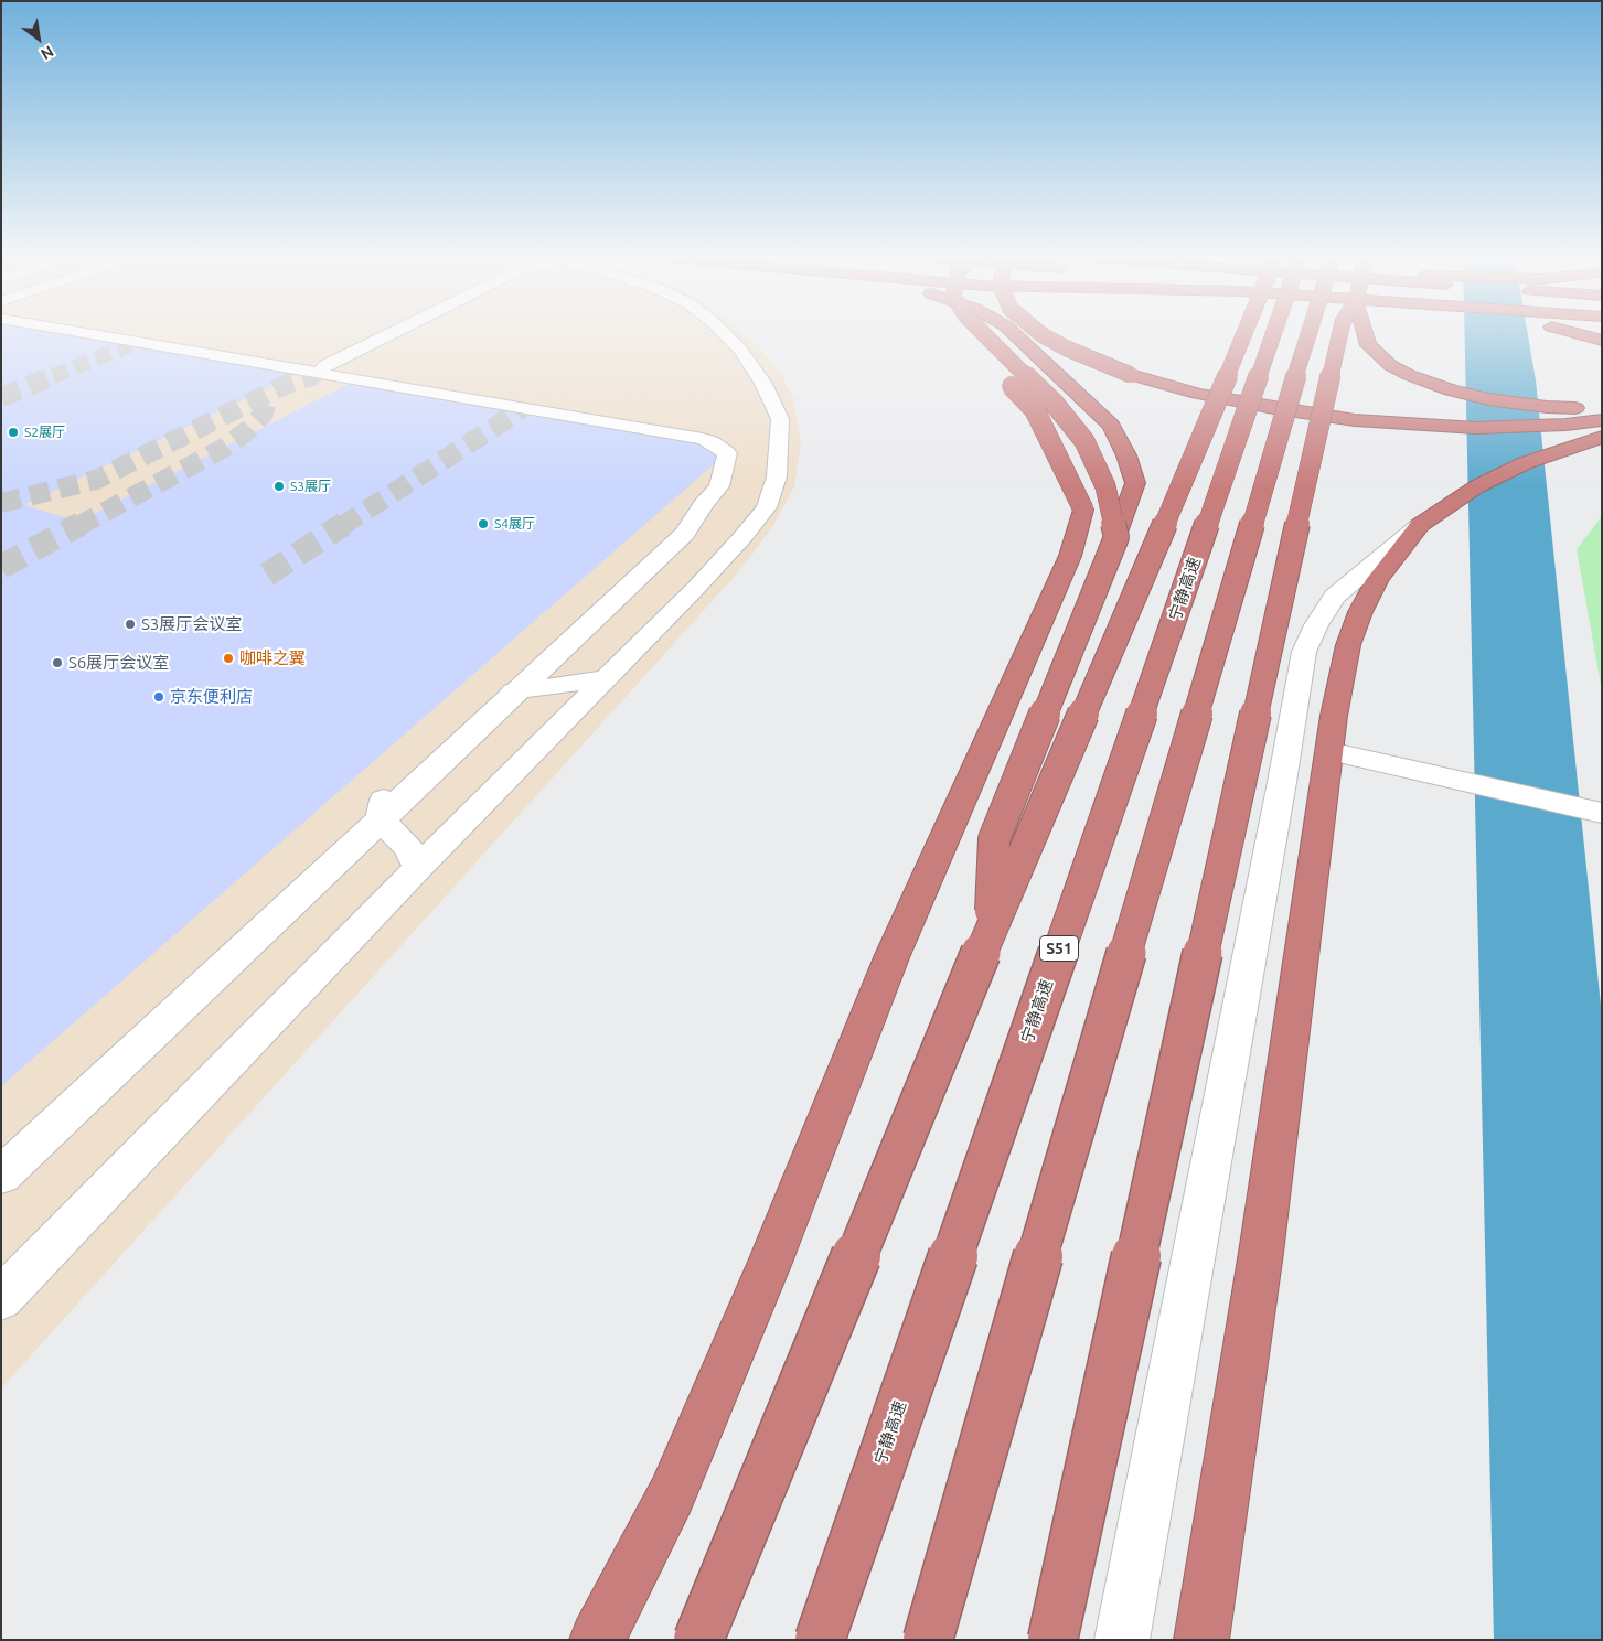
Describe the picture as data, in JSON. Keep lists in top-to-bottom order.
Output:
{
  "streets": {
    "highway": ["宁静高速", "S51"]
  },
  "places": [
    "S2展厅",
    "S3展厅",
    "S4展厅",
    "S3展厅会议室",
    "咖啡之翼",
    "S6展厅会议室",
    "京东便利店"
  ],
  "north": "bottom right"
}
